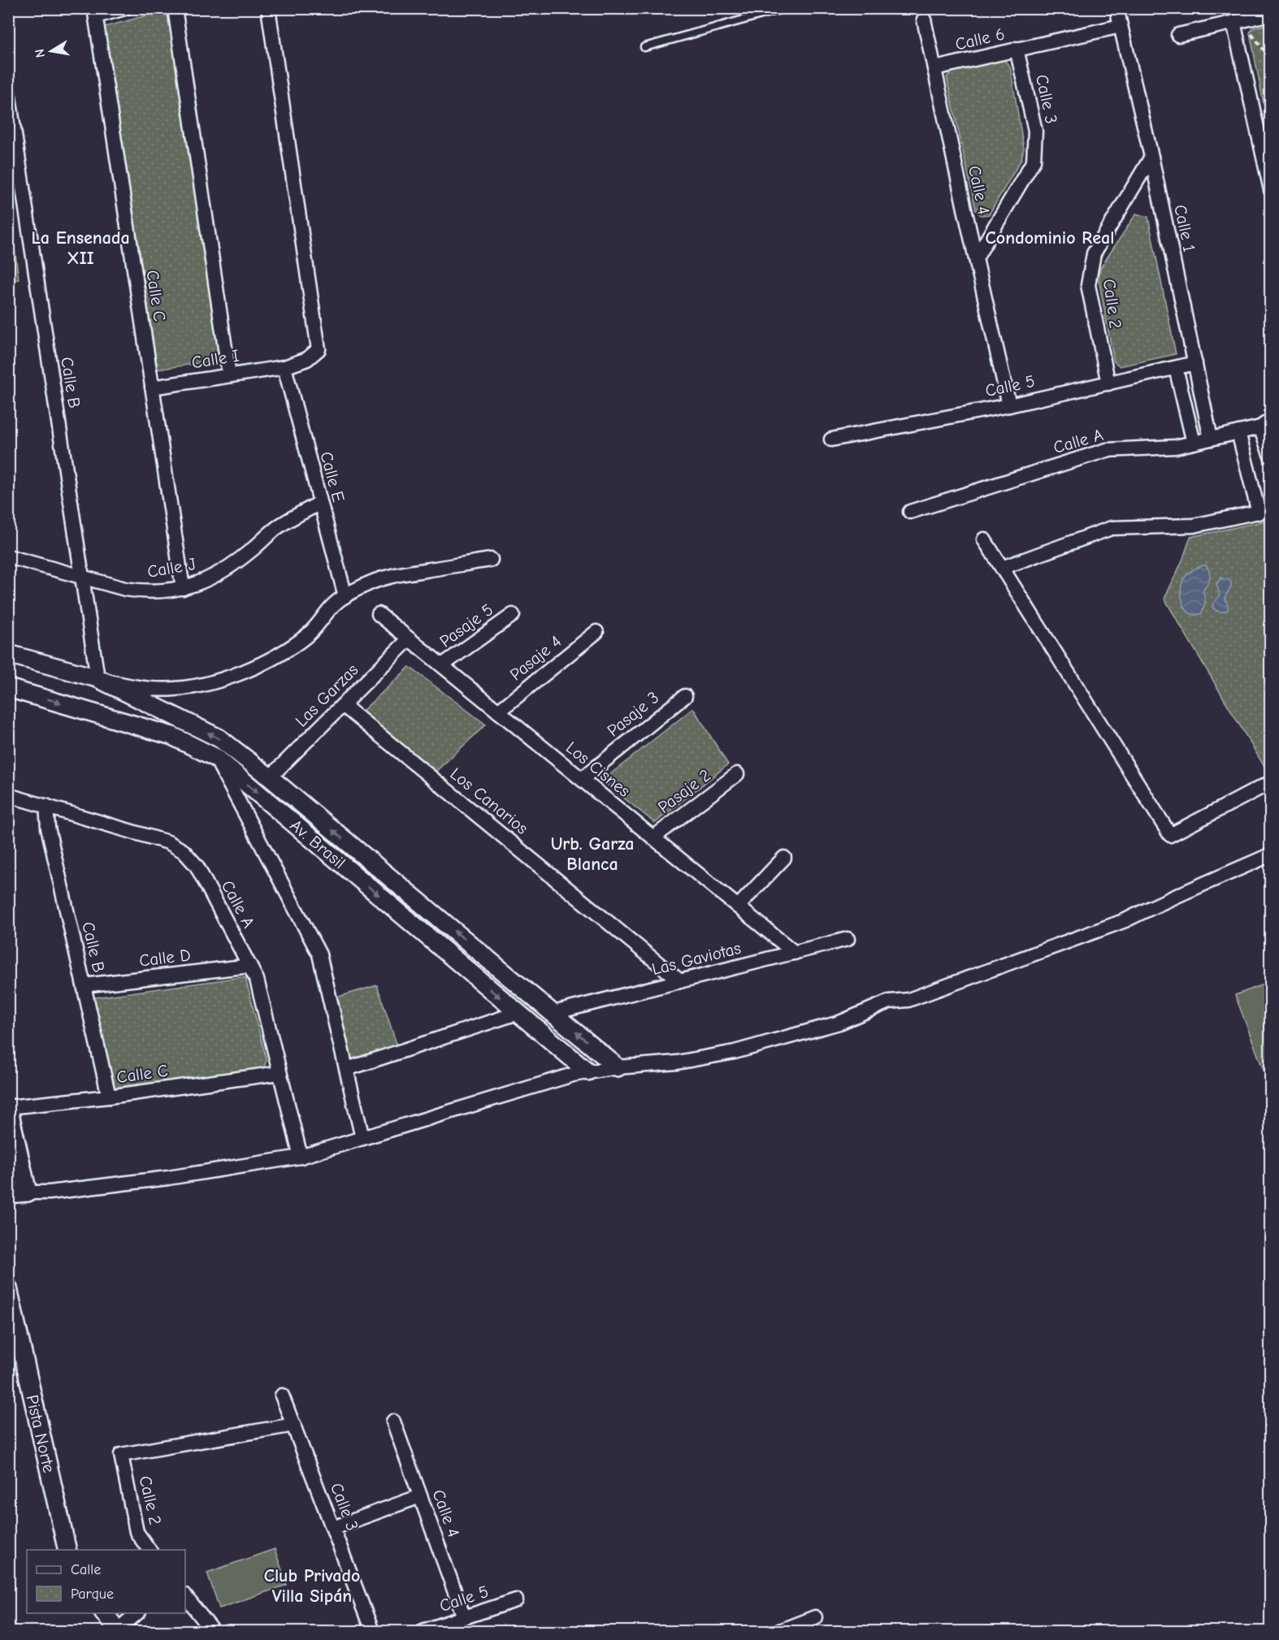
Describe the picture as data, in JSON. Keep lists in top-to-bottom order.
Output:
{
  "streets": {
    "street": [
      "Calle 6",
      "Calle 3",
      "Calle 4",
      "Calle 1",
      "Calle C",
      "Calle 2",
      "Calle I",
      "Calle B",
      "Calle 5",
      "Calle A",
      "Calle E",
      "Calle J",
      "Pasaje 5",
      "Pasaje 4",
      "Las Garzas",
      "Pasaje 3",
      "Los Cisnes",
      "Pasaje 2",
      "Los Canarios",
      "Av. Brasil",
      "Calle D",
      "Las Gaviotas",
      "Pista Norte"
    ]
  },
  "crossings": [
    ["Calle 6", "Calle 3"],
    ["Calle 6", "Calle 4"],
    ["Calle 6", "Calle 1"],
    ["Calle 3", "Calle 4"],
    ["Calle 3", "Calle 2"],
    ["Calle 4", "Calle 5"],
    ["Calle 1", "Calle 2"],
    ["Calle 1", "Calle 5"],
    ["Calle 1", "Calle A"],
    ["Calle C", "Calle I"],
    ["Calle C", "Calle B"],
    ["Calle C", "Calle A"],
    ["Calle C", "Calle J"],
    ["Calle 2", "Calle 5"],
    ["Calle I", "Calle E"],
    ["Calle B", "Calle A"],
    ["Calle B", "Calle J"],
    ["Calle B", "Av. Brasil"],
    ["Calle B", "Calle D"],
    ["Calle A", "Calle D"],
    ["Calle E", "Calle J"],
    ["Pasaje 5", "Los Cisnes"],
    ["Pasaje 4", "Los Cisnes"],
    ["Las Garzas", "Los Cisnes"],
    ["Las Garzas", "Los Canarios"],
    ["Las Garzas", "Av. Brasil"],
    ["Pasaje 3", "Los Cisnes"],
    ["Los Cisnes", "Pasaje 2"],
    ["Los Cisnes", "Las Gaviotas"],
    ["Los Canarios", "Las Gaviotas"],
    ["Av. Brasil", "Las Gaviotas"]
  ],
  "districts": [
    "La Ensenada XII",
    "Condominio Real",
    "Urb. Garza Blanca",
    "Club Privado Villa Sipán"
  ],
  "legend": ["Calle", "Parque"],
  "north": "left"
}
